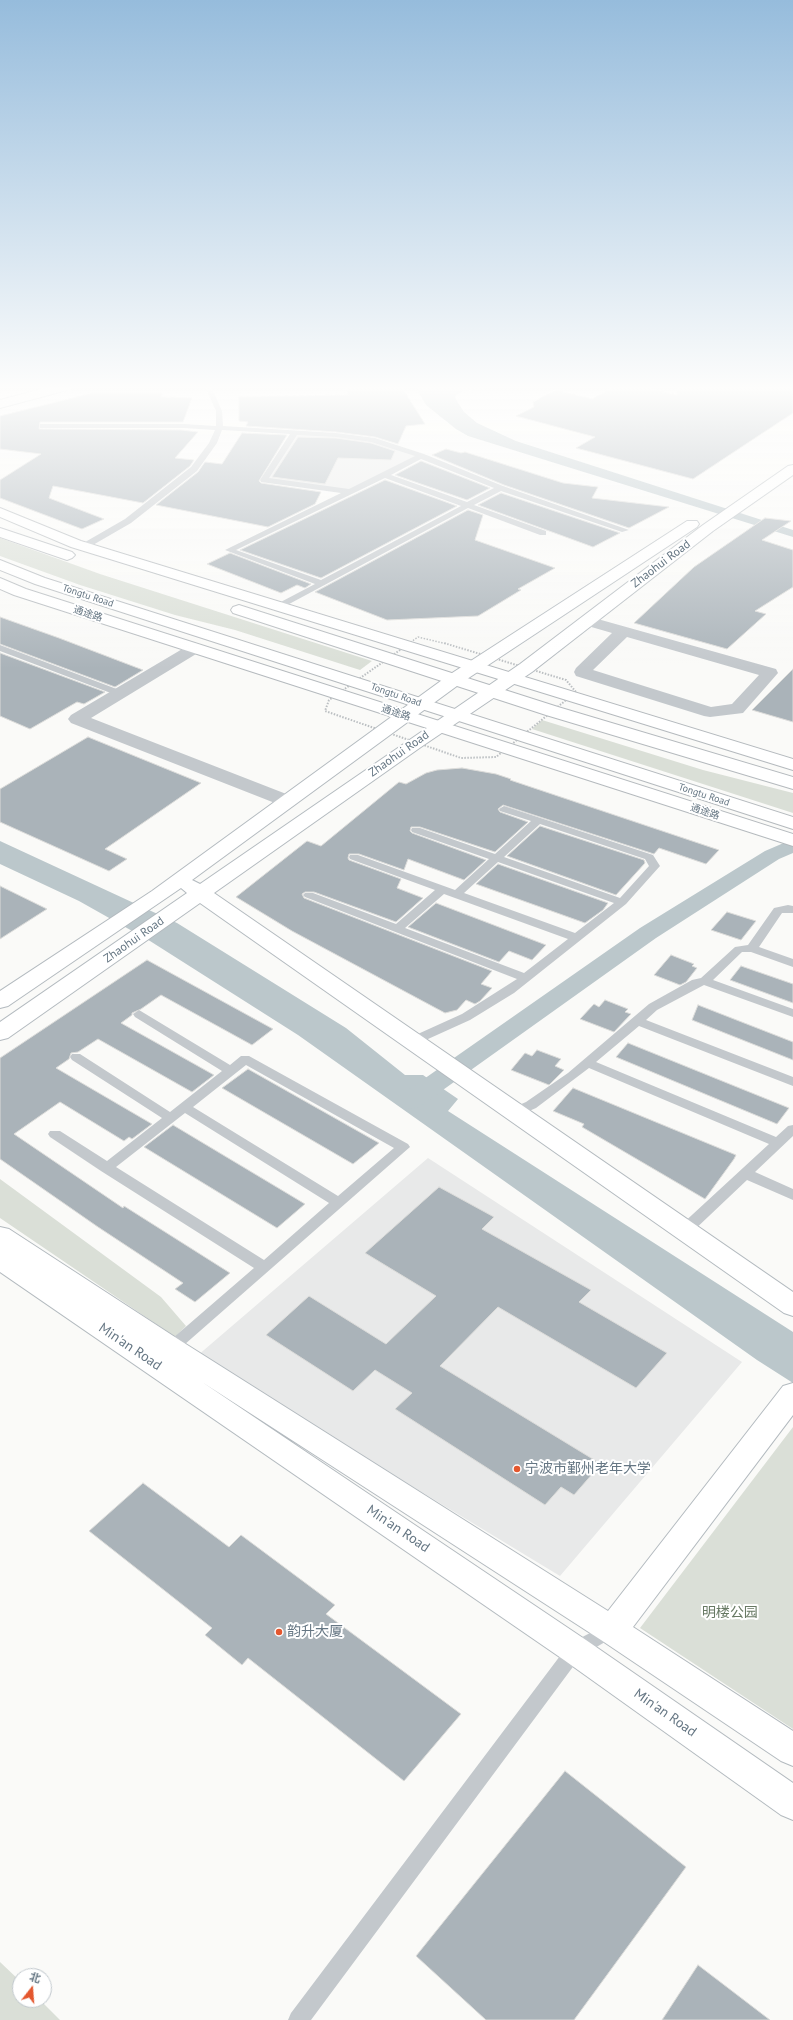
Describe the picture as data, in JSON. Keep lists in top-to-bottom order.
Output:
{
  "streets": {
    "main road": [
      "Zhaohui Road",
      "Tongtu Road",
      "通途路",
      "Min'an Road"
    ]
  },
  "crossings": [
    ["Zhaohui Road", "Tongtu Road"],
    ["Zhaohui Road", "通途路"],
    ["Tongtu Road", "通途路"]
  ],
  "parks": ["明楼公园"],
  "places": ["宁波市鄞州老年大学", "韵升大厦"],
  "north": "top"
}
